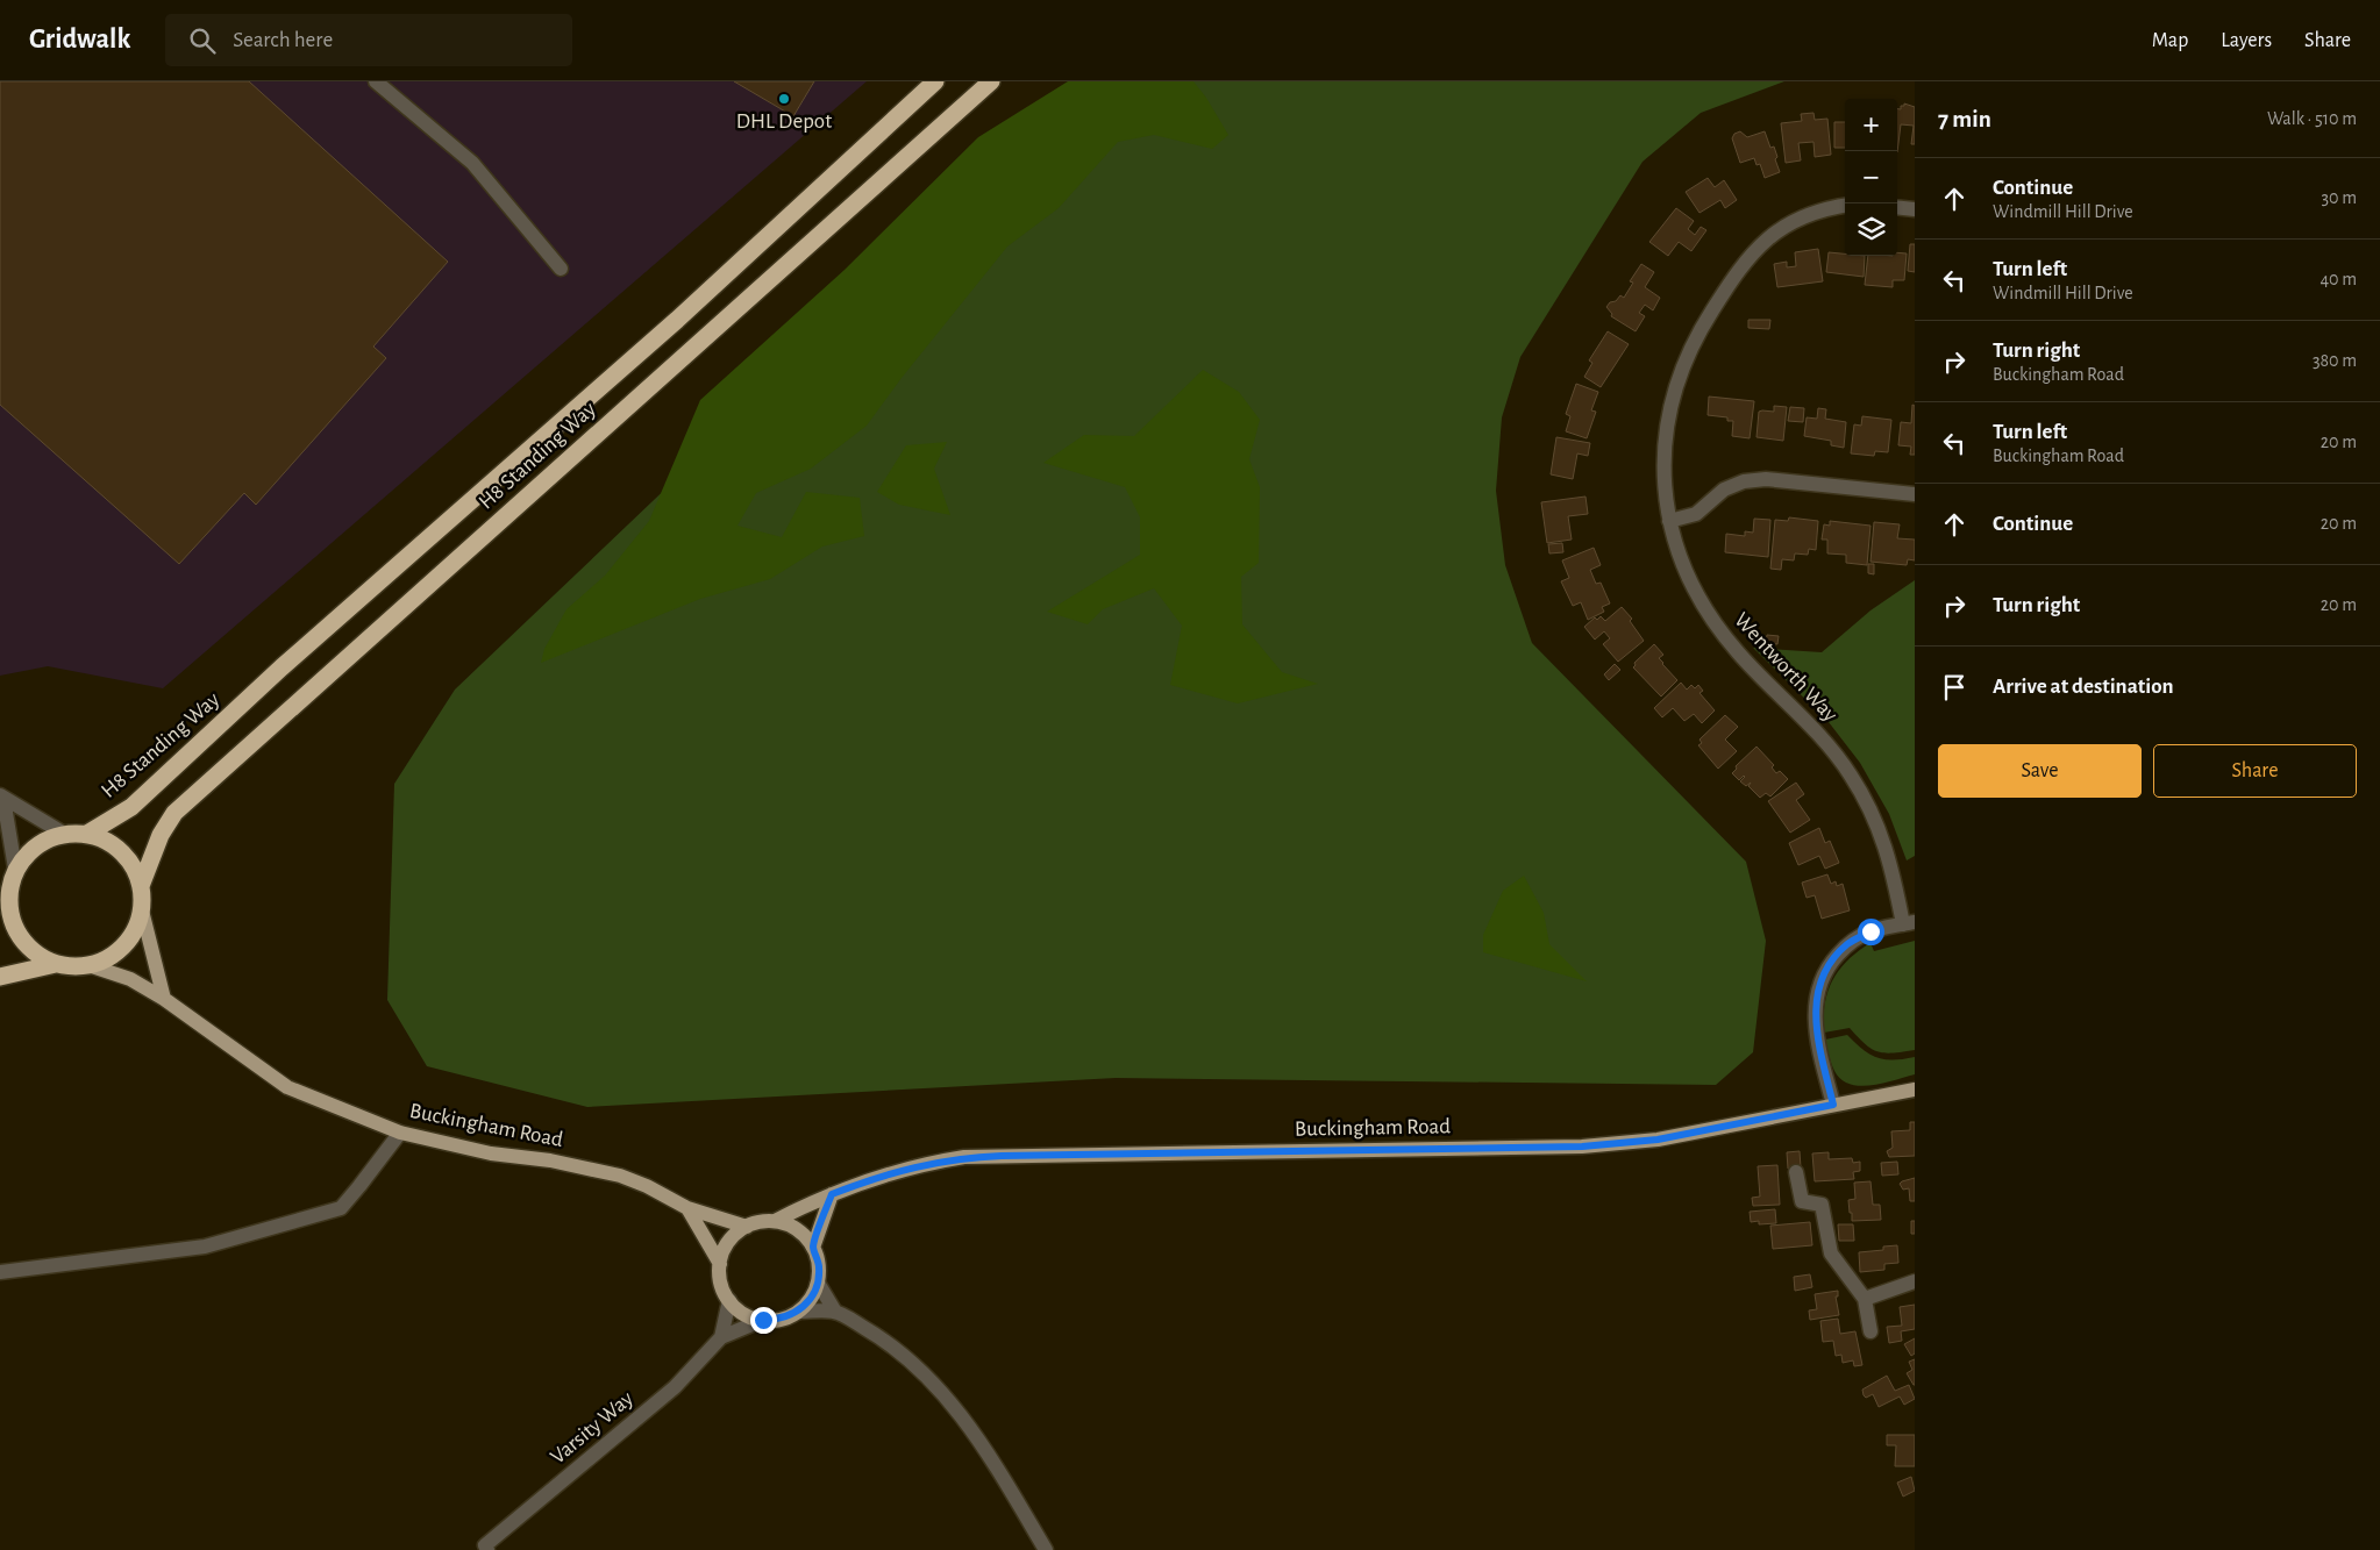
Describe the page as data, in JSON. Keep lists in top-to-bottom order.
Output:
{
  "streets": {
    "highway": ["H8 Standing Way"],
    "main road": ["Buckingham Road"],
    "street": ["Wentworth Way", "Varsity Way"]
  },
  "crossings": [
    ["H8 Standing Way", "Buckingham Road"]
  ],
  "places": ["DHL Depot"],
  "page": {
    "header": "Gridwalk",
    "search": "Search here",
    "nav": ["Map", "Layers", "Share"],
    "heading": ["7 min", "Walk · 510 m"],
    "map_buttons": ["+", "−"],
    "list": [
      ["Continue", "Windmill Hill Drive", "30 m"],
      ["Turn left", "Windmill Hill Drive", "40 m"],
      ["Turn right", "Buckingham Road", "380 m"],
      ["Turn left", "Buckingham Road", "20 m"],
      ["Continue", "20 m"],
      ["Turn right", "20 m"],
      "Arrive at destination"
    ],
    "buttons": ["Save", "Share"]
  }
}
